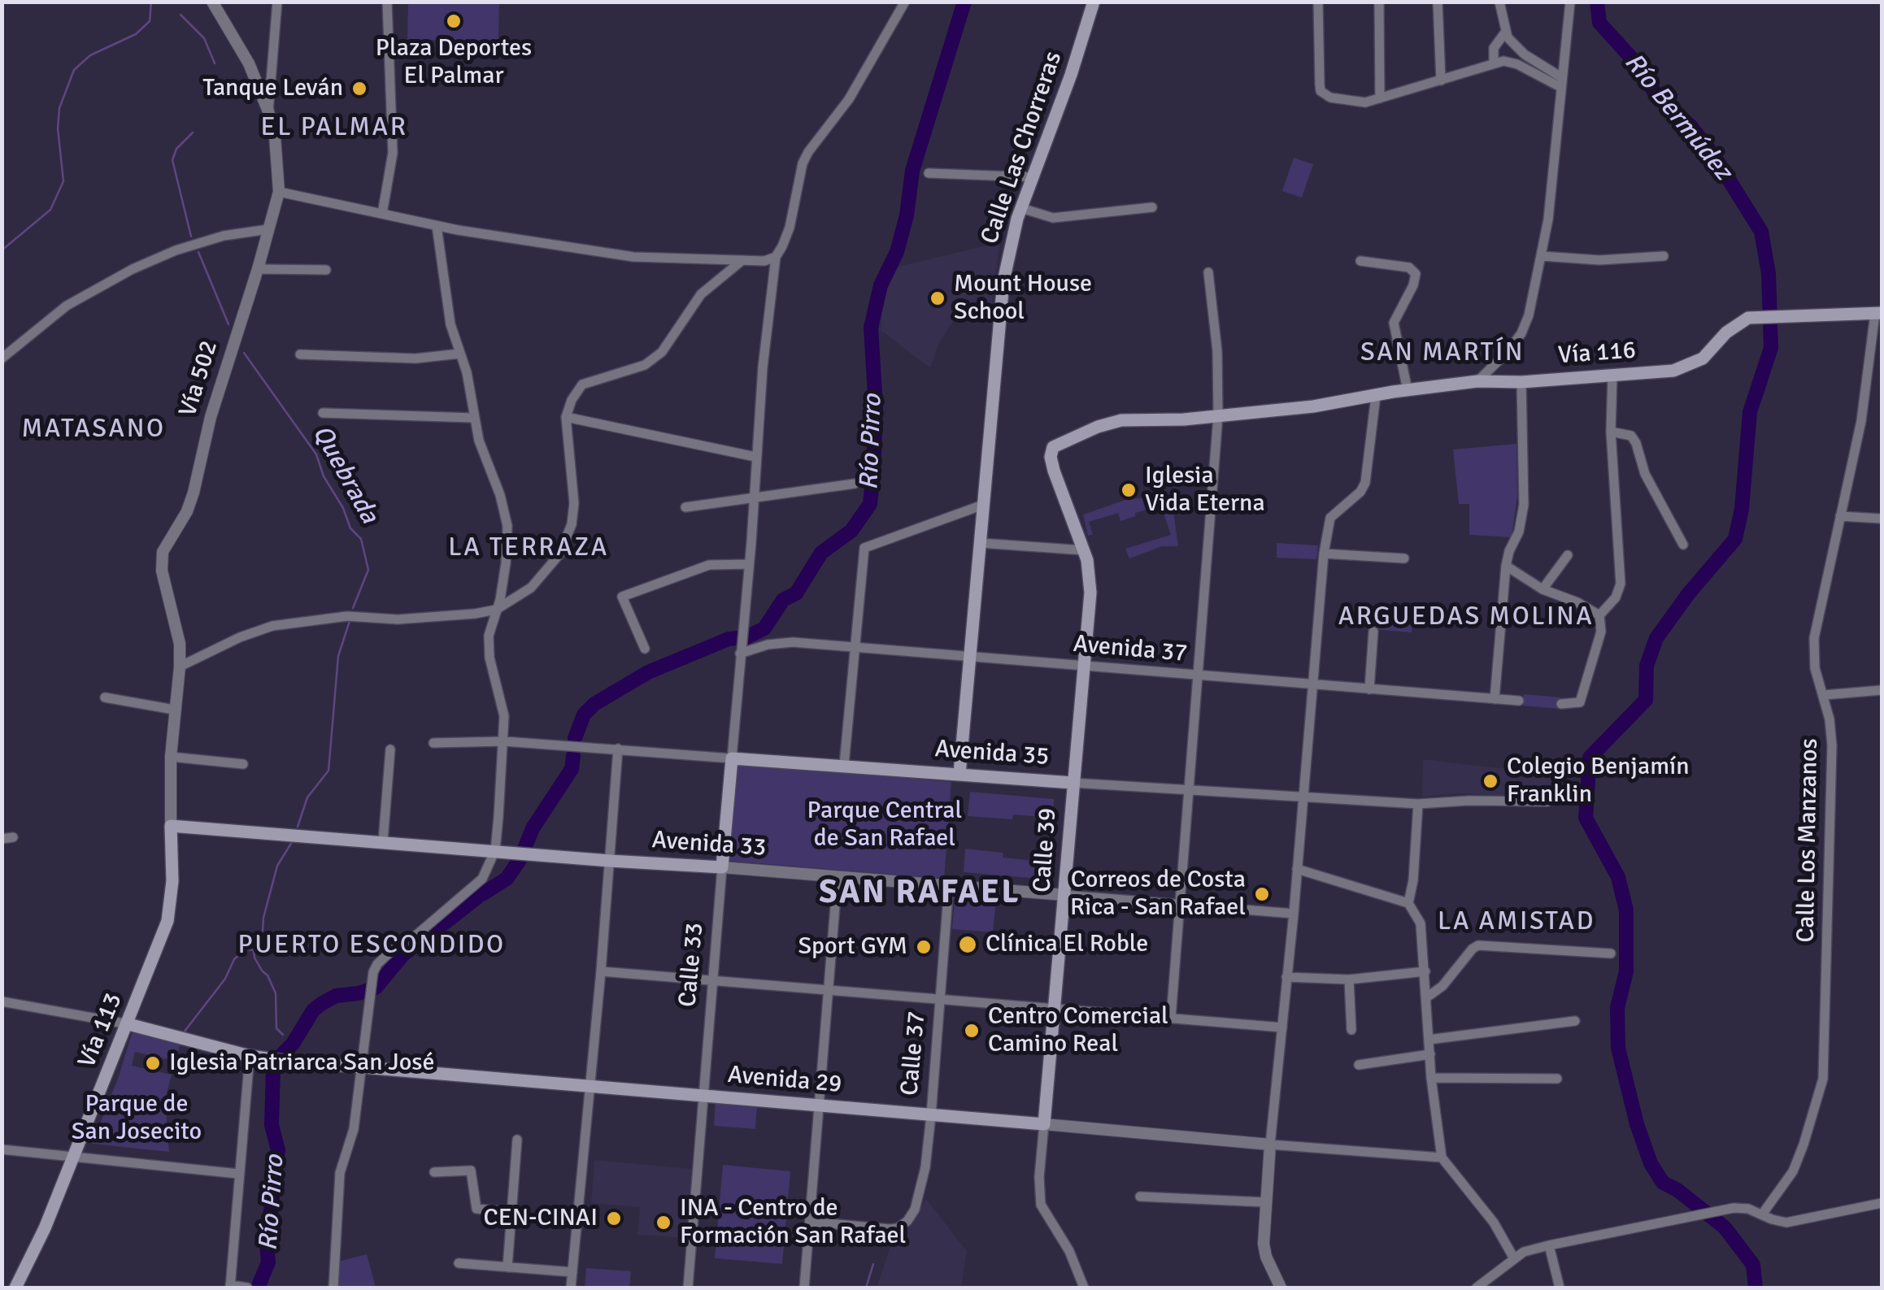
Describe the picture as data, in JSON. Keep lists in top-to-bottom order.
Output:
{
  "streets": {
    "main road": [
      "Calle Las Chorreras",
      "Vía 116",
      "Avenida 35",
      "Avenida 33",
      "Calle 39",
      "Calle 33",
      "Vía 113",
      "Avenida 29"
    ],
    "street": [
      "Vía 502",
      "Avenida 37",
      "Calle Los Manzanos",
      "Calle 37"
    ]
  },
  "crossings": [
    ["Vía 116", "Calle Los Manzanos"],
    ["Vía 116", "Calle 39"],
    ["Vía 502", "Avenida 33"],
    ["Vía 502", "Vía 113"],
    ["Avenida 37", "Calle 39"],
    ["Avenida 37", "Calle 33"],
    ["Avenida 35", "Calle 39"],
    ["Avenida 35", "Calle 33"],
    ["Avenida 33", "Calle 39"],
    ["Avenida 33", "Calle 33"],
    ["Avenida 33", "Vía 113"],
    ["Avenida 33", "Calle 37"],
    ["Calle 39", "Avenida 29"],
    ["Calle 33", "Avenida 29"],
    ["Vía 113", "Avenida 29"],
    ["Calle 37", "Avenida 29"]
  ],
  "districts": [
    "EL PALMAR",
    "SAN MARTÍN",
    "MATASANO",
    "LA TERRAZA",
    "ARGUEDAS MOLINA",
    "SAN RAFAEL",
    "LA AMISTAD",
    "PUERTO ESCONDIDO"
  ],
  "water": ["Río Bermúdez", "Río Pirro", "Quebrada"],
  "parks": ["Parque Central de San Rafael", "Parque de San Josecito"],
  "places": [
    "Plaza Deportes El Palmar",
    "Tanque Leván",
    "Mount House School",
    "Iglesia Vida Eterna",
    "Colegio Benjamín Franklin",
    "Correos de Costa Rica - San Rafael",
    "Clínica El Roble",
    "Sport GYM",
    "Centro Comercial Camino Real",
    "Iglesia Patriarca San José",
    "CEN-CINAI",
    "INA - Centro de Formación San Rafael"
  ]
}
